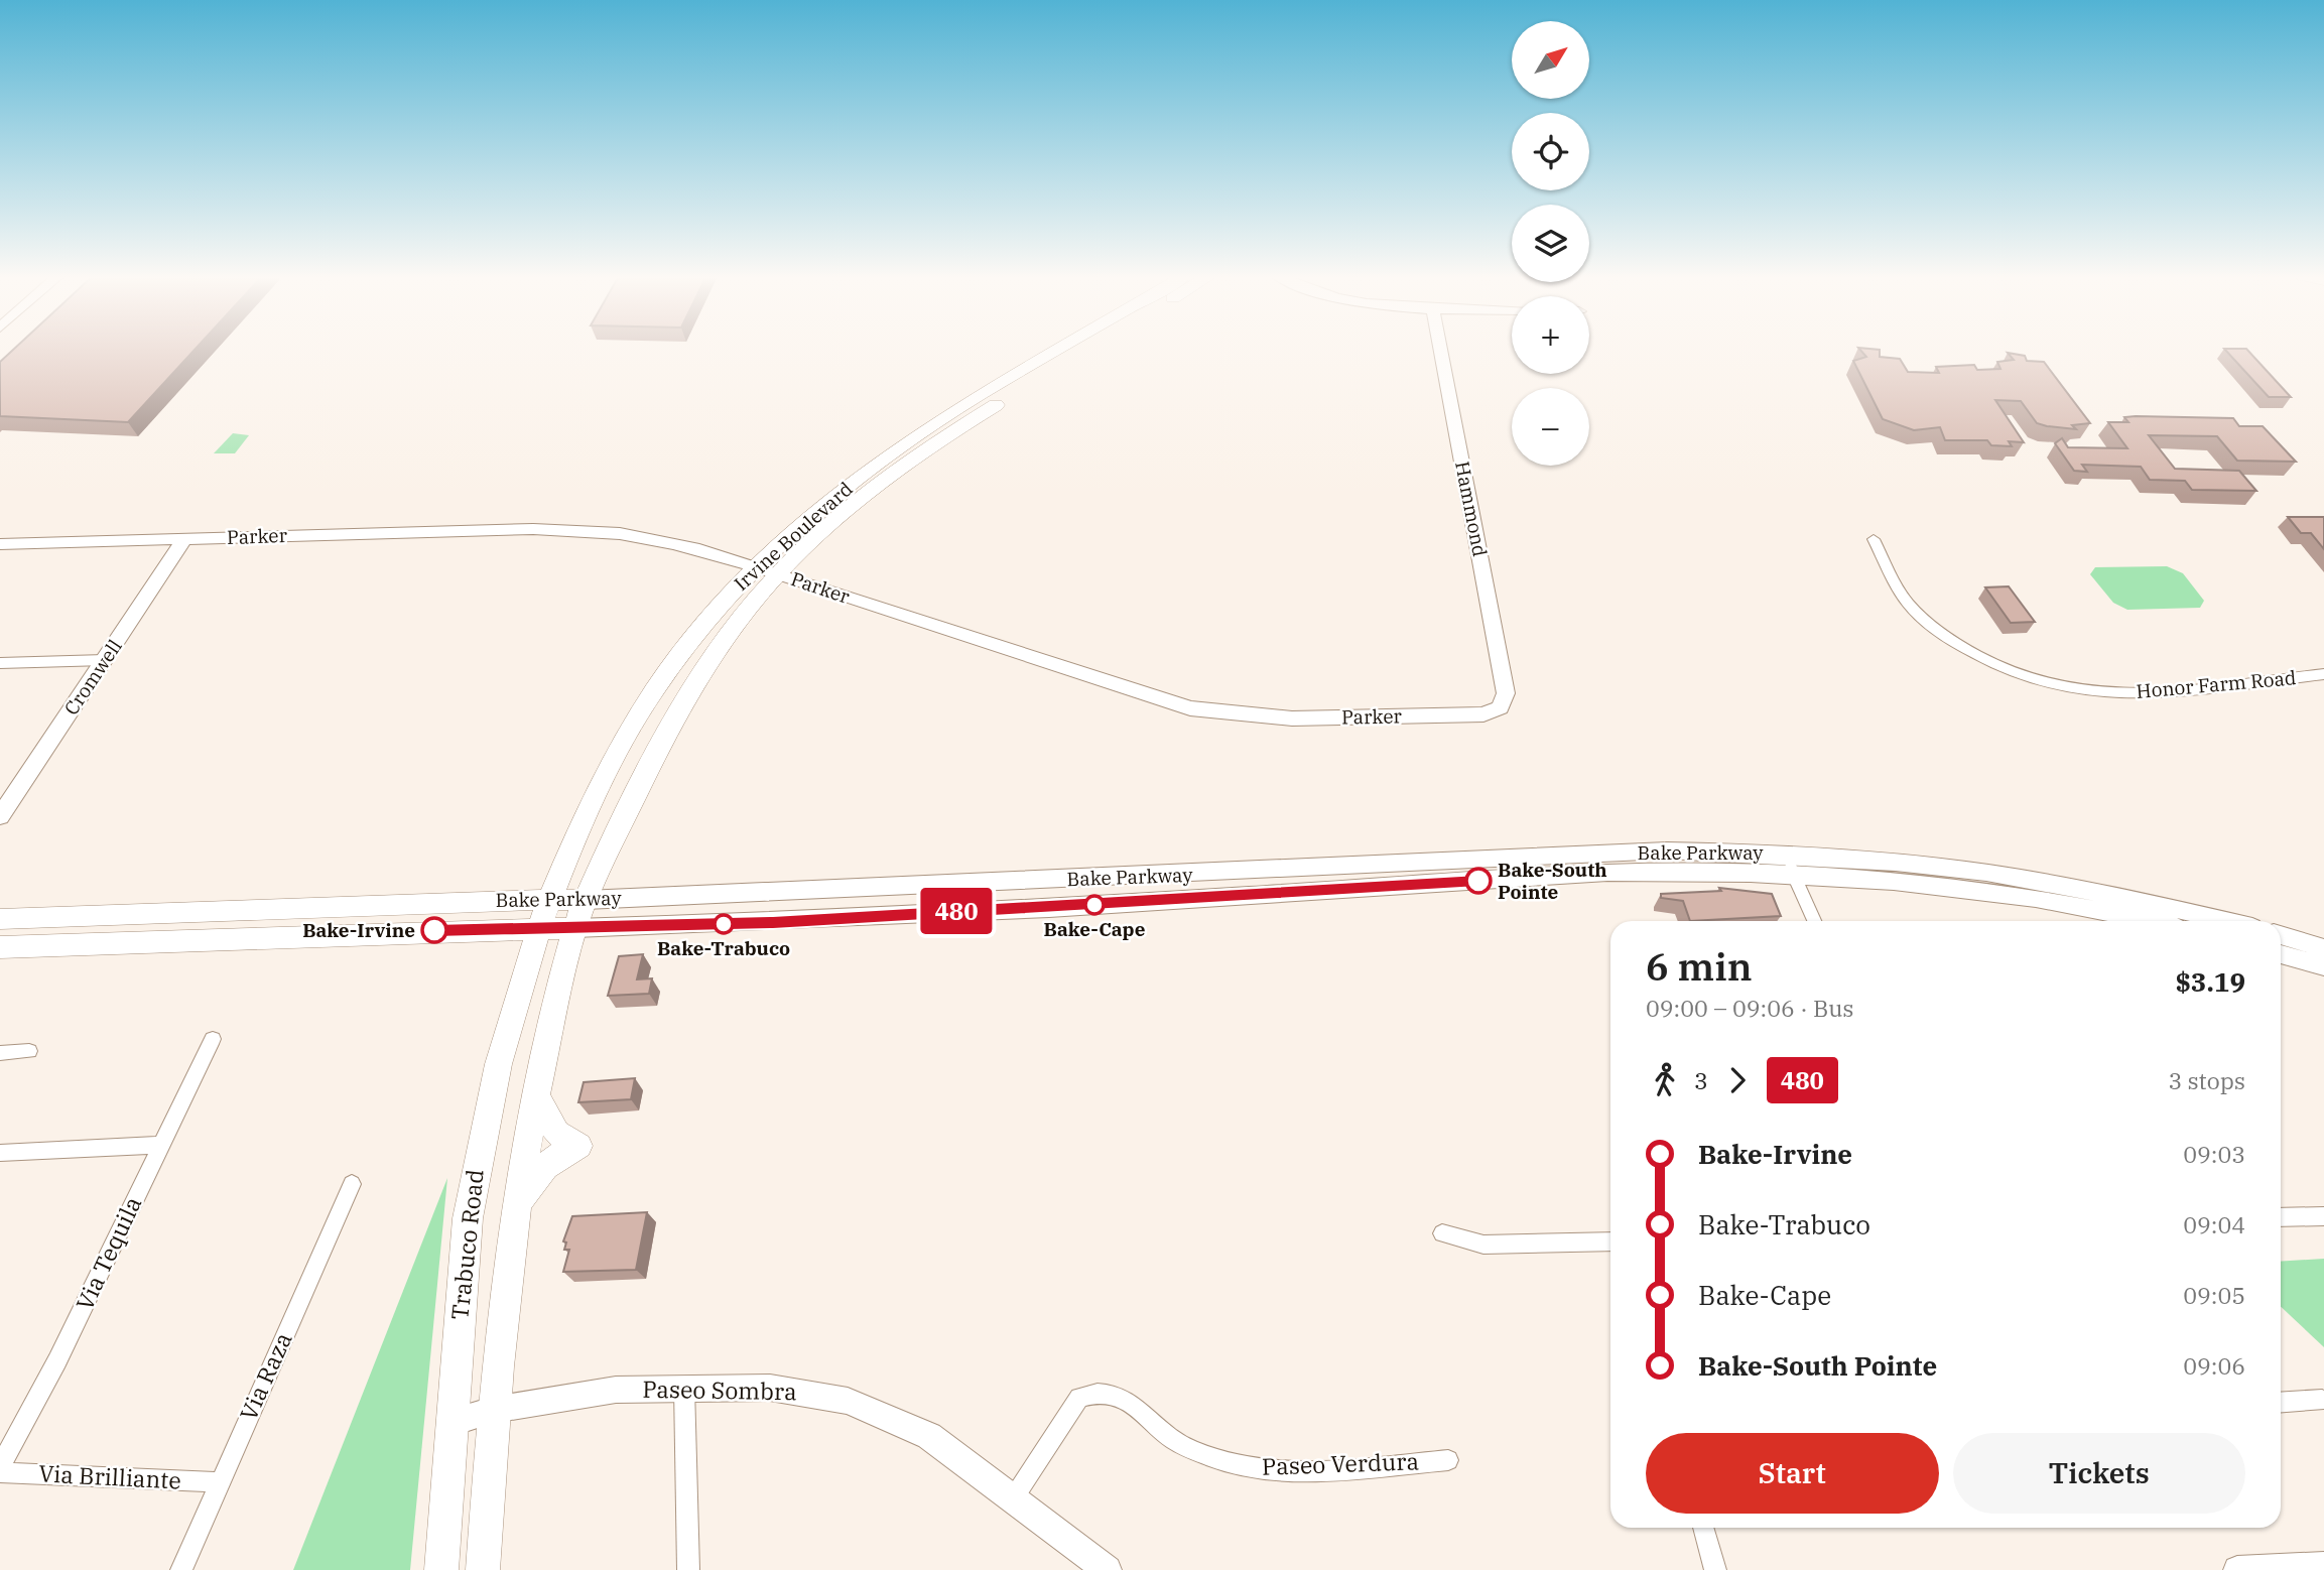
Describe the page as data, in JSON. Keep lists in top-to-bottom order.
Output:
{
  "streets": {
    "main road": [
      "Parker",
      "Irvine Boulevard",
      "Bake Parkway",
      "Trabuco Road",
      "Paseo Sombra"
    ],
    "street": [
      "Hammond",
      "Cromwell",
      "Honor Farm Road",
      "Via Tequila",
      "Via Raza",
      "Paseo Verdura",
      "Via Brilliante"
    ]
  },
  "crossings": [
    ["Hammond", "Parker"],
    ["Parker", "Irvine Boulevard"],
    ["Parker", "Cromwell"],
    ["Irvine Boulevard", "Bake Parkway"],
    ["Irvine Boulevard", "Trabuco Road"],
    ["Bake Parkway", "Trabuco Road"],
    ["Trabuco Road", "Paseo Sombra"],
    ["Via Raza", "Via Brilliante"],
    ["Paseo Sombra", "Paseo Verdura"]
  ],
  "places": [
    "Bake-South Pointe",
    "Bake-Cape",
    "Bake-Trabuco",
    "Bake-Irvine"
  ],
  "lines": ["bus line 480"],
  "north": "top right",
  "page": {
    "on_map": "480",
    "map_buttons": ["+", "−"],
    "heading": ["6 min", "09:00 – 09:06 · Bus", "$3.19"],
    "legs": ["3", "480", "3 stops"],
    "list": [
      {
        "name": "Bake-Irvine",
        "value": "09:03"
      },
      {
        "name": "Bake-Trabuco",
        "value": "09:04"
      },
      {
        "name": "Bake-Cape",
        "value": "09:05"
      },
      {
        "name": "Bake-South Pointe",
        "value": "09:06"
      }
    ],
    "buttons": ["Start", "Tickets"]
  }
}
